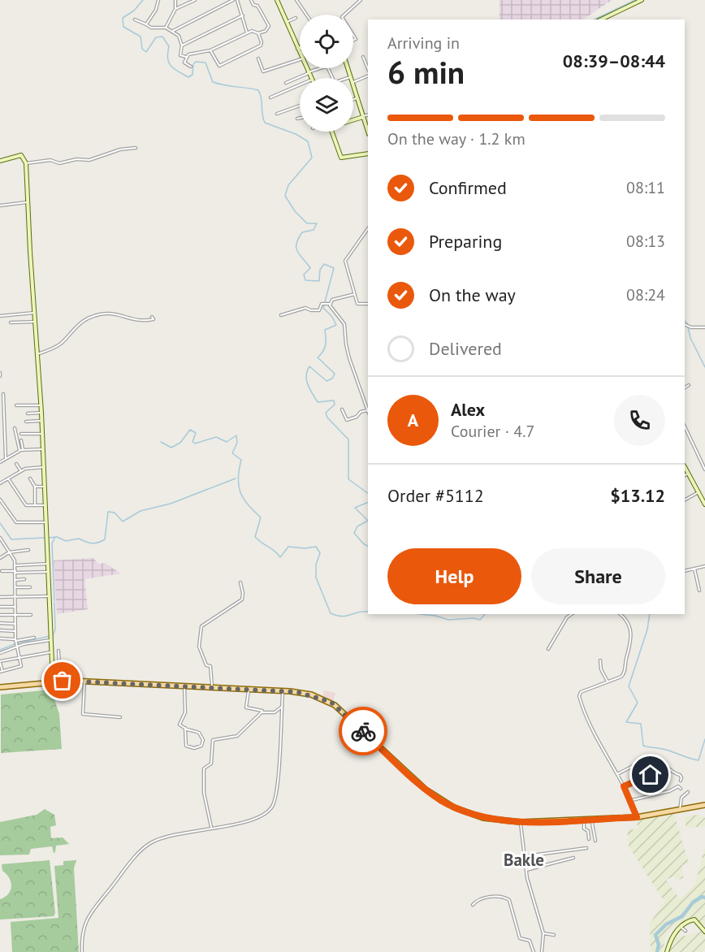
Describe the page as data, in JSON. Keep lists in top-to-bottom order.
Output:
{
  "districts": ["Bakle"],
  "page": {
    "heading": ["6 min", "Arriving in", "08:39–08:44"],
    "panel": [
      "Alex",
      "Courier · 4.7",
      "Order #5112",
      "$13.12"
    ],
    "bar": "On the way · 1.2 km",
    "list": [
      ["Confirmed", "08:11"],
      ["Preparing", "08:13"],
      ["On the way", "08:24"],
      "Delivered"
    ],
    "round": "A",
    "buttons": ["Help", "Share"]
  }
}
